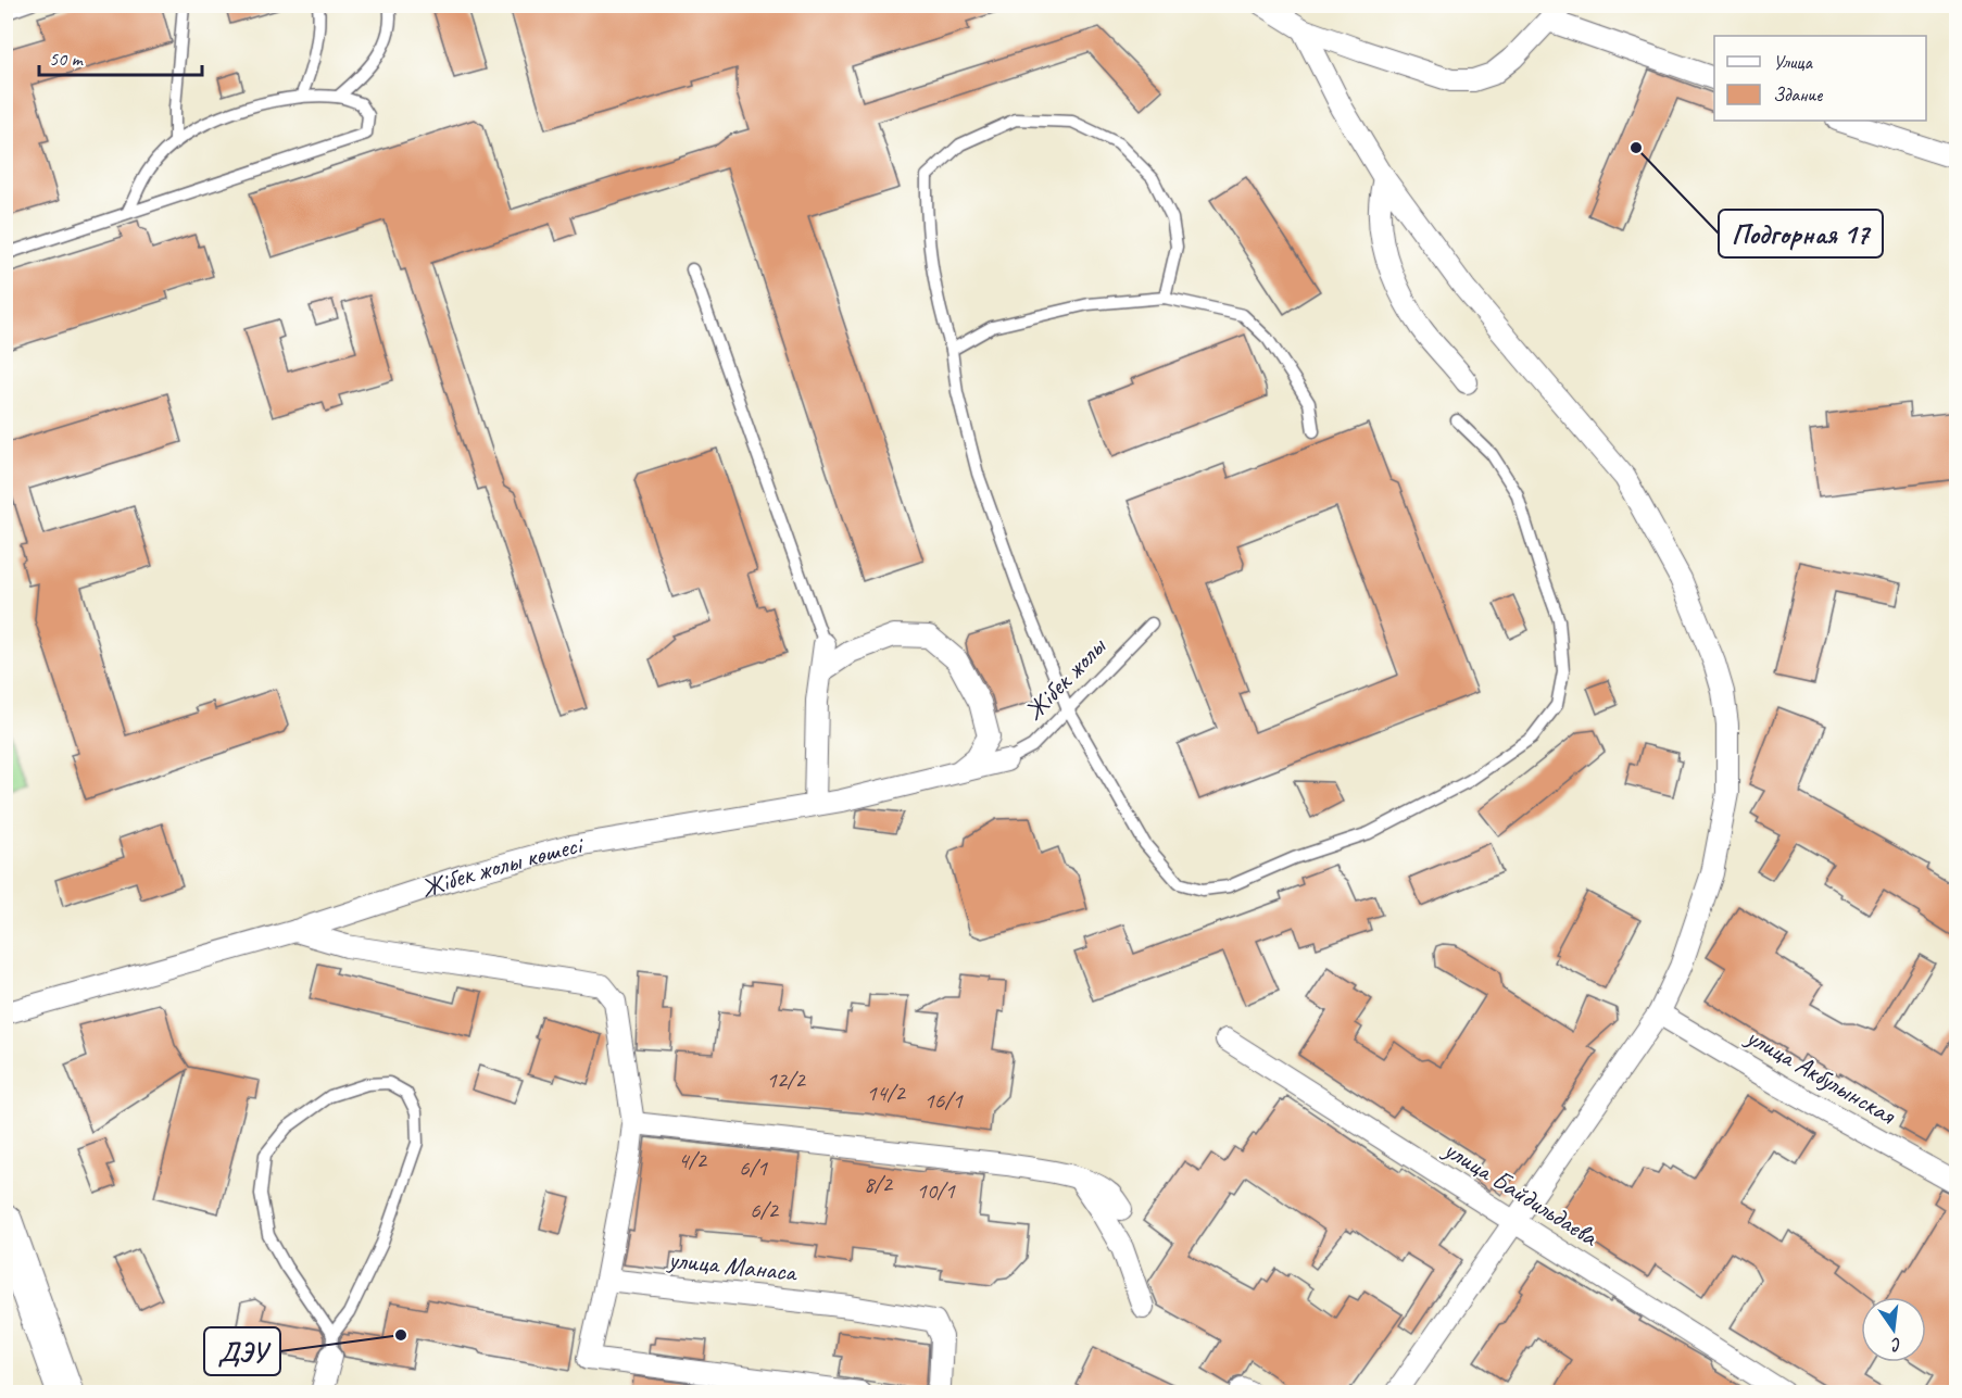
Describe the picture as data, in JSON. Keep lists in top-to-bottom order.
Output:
{
  "streets": {
    "street": [
      "Жібек жолы көшесі",
      "улица Акбулынская",
      "улица Байдильдаева",
      "улица Манаса"
    ],
    "lane": ["Жібек жолы"]
  },
  "crossings": [
    ["Жібек жолы", "Жібек жолы көшесі"]
  ],
  "places": ["Подгорная 17", "ДЭУ"],
  "house_numbers": [
    "12/2",
    "14/2",
    "16/1",
    "4/2",
    "6/1",
    "8/2",
    "10/1",
    "6/2"
  ],
  "legend": ["Улица", "Здание"],
  "scale_bar": "50 m",
  "north": "bottom"
}
